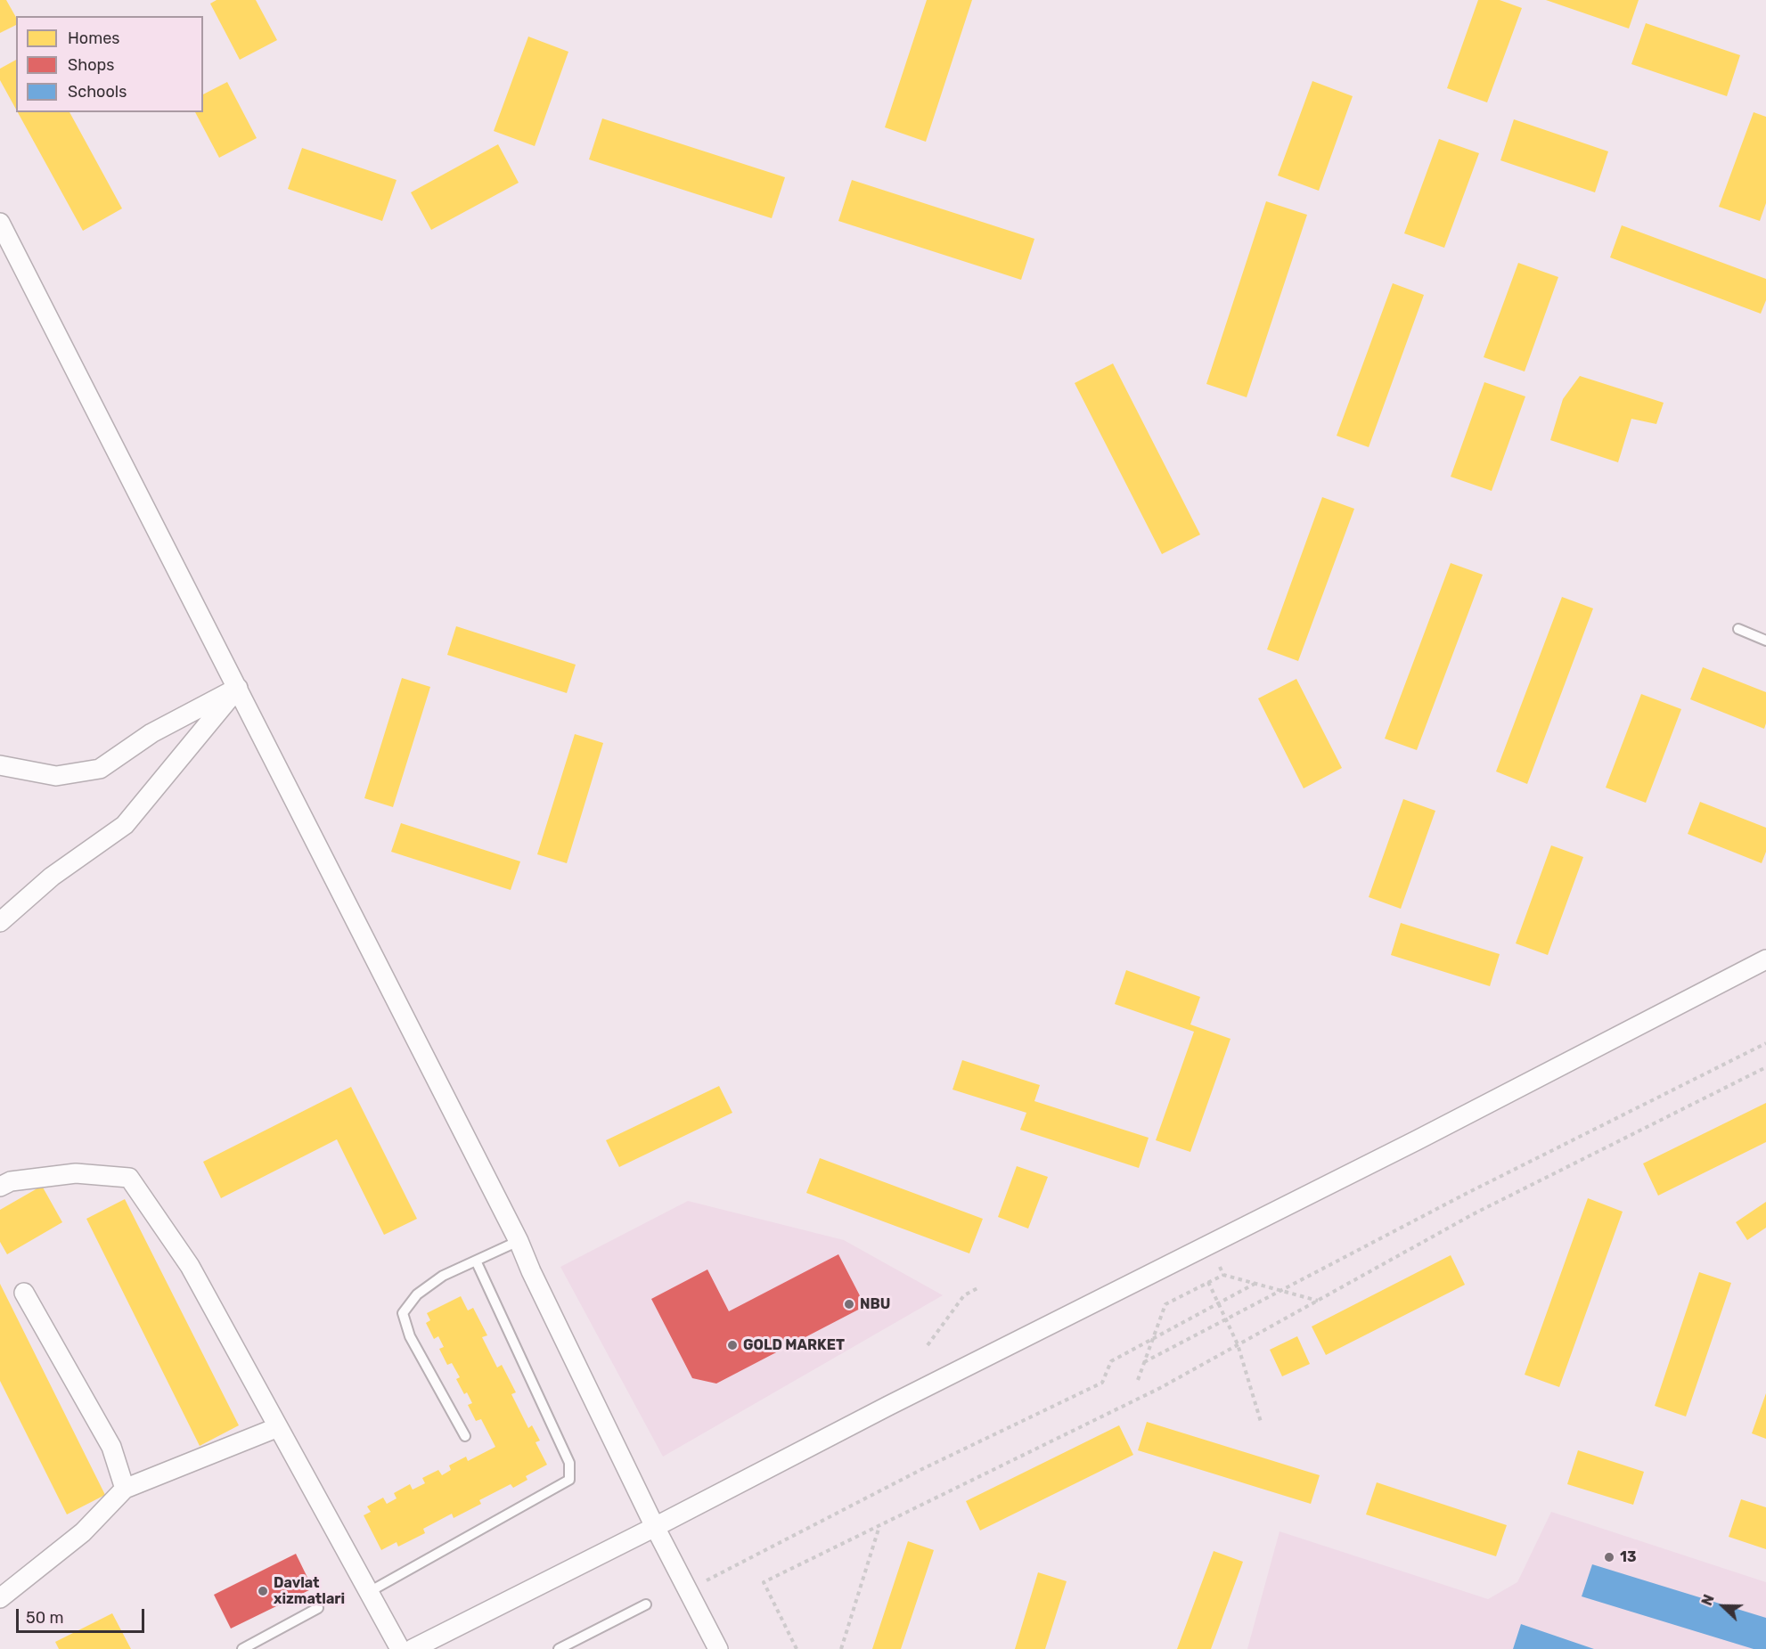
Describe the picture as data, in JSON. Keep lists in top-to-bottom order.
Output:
{
  "places": [
    "NBU",
    "GOLD MARKET",
    "13",
    "Davlat xizmatlari"
  ],
  "legend": ["Homes", "Shops", "Schools"],
  "scale_bar": "50 m",
  "north": "left"
}
